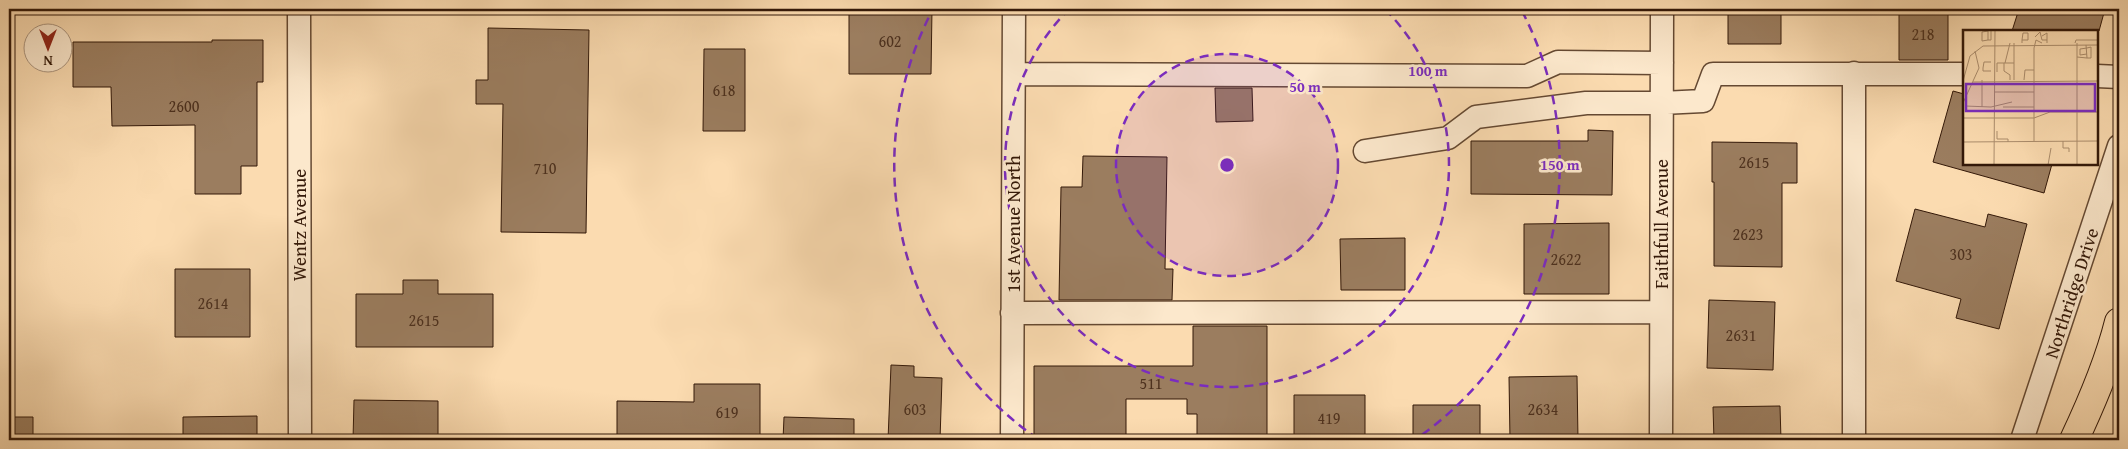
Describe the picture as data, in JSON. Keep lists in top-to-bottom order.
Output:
{
  "streets": {
    "street": [
      "1st Avenue North",
      "Faithfull Avenue",
      "Wentz Avenue",
      "Northridge Drive"
    ]
  },
  "house_numbers": [
    "218",
    "602",
    "618",
    "2600",
    "2615",
    "710",
    "2623",
    "303",
    "2622",
    "2614",
    "2615",
    "2631",
    "511",
    "603",
    "2634",
    "619",
    "419"
  ],
  "north": "bottom",
  "rings": ["100 m", "50 m", "150 m"]
}
